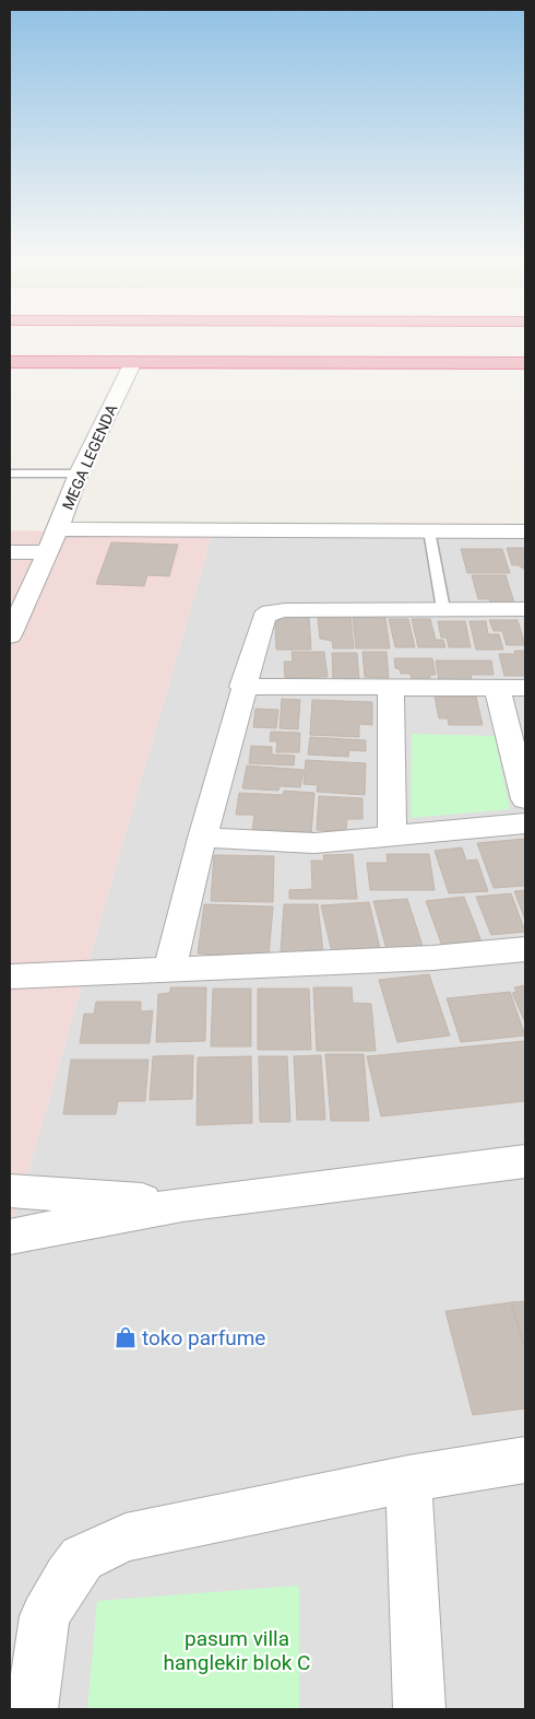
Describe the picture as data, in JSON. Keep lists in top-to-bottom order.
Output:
{
  "streets": {
    "street": ["MEGA LEGENDA"]
  },
  "parks": ["pasum villa hanglekir blok C"],
  "places": {
    "shop": ["toko parfume"]
  }
}
